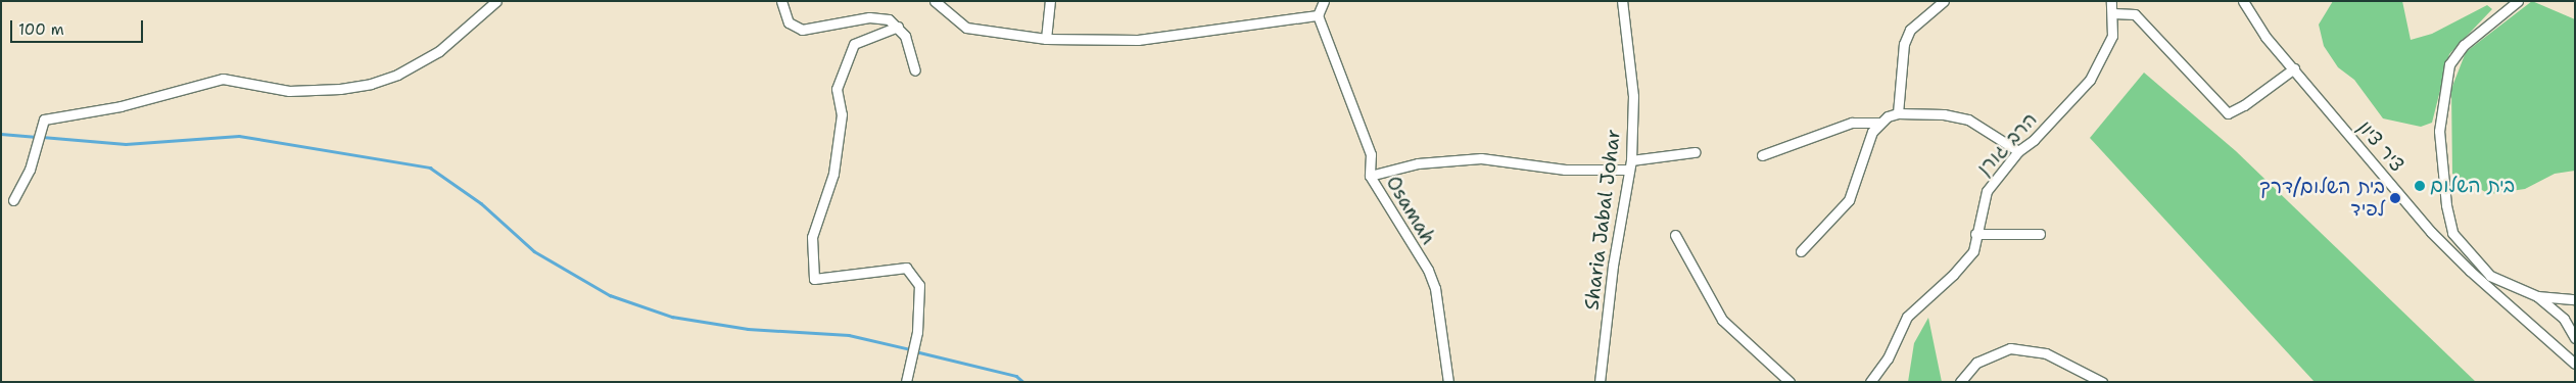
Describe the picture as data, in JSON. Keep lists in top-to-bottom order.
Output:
{
  "streets": {
    "street": [
      "הרב גורן",
      "ציר ציון",
      "Osamah",
      "Sharia Jabal Johar"
    ]
  },
  "places": ["בית השלום", "בית השלום/דרך לפיד"],
  "scale_bar": "100 m"
}
